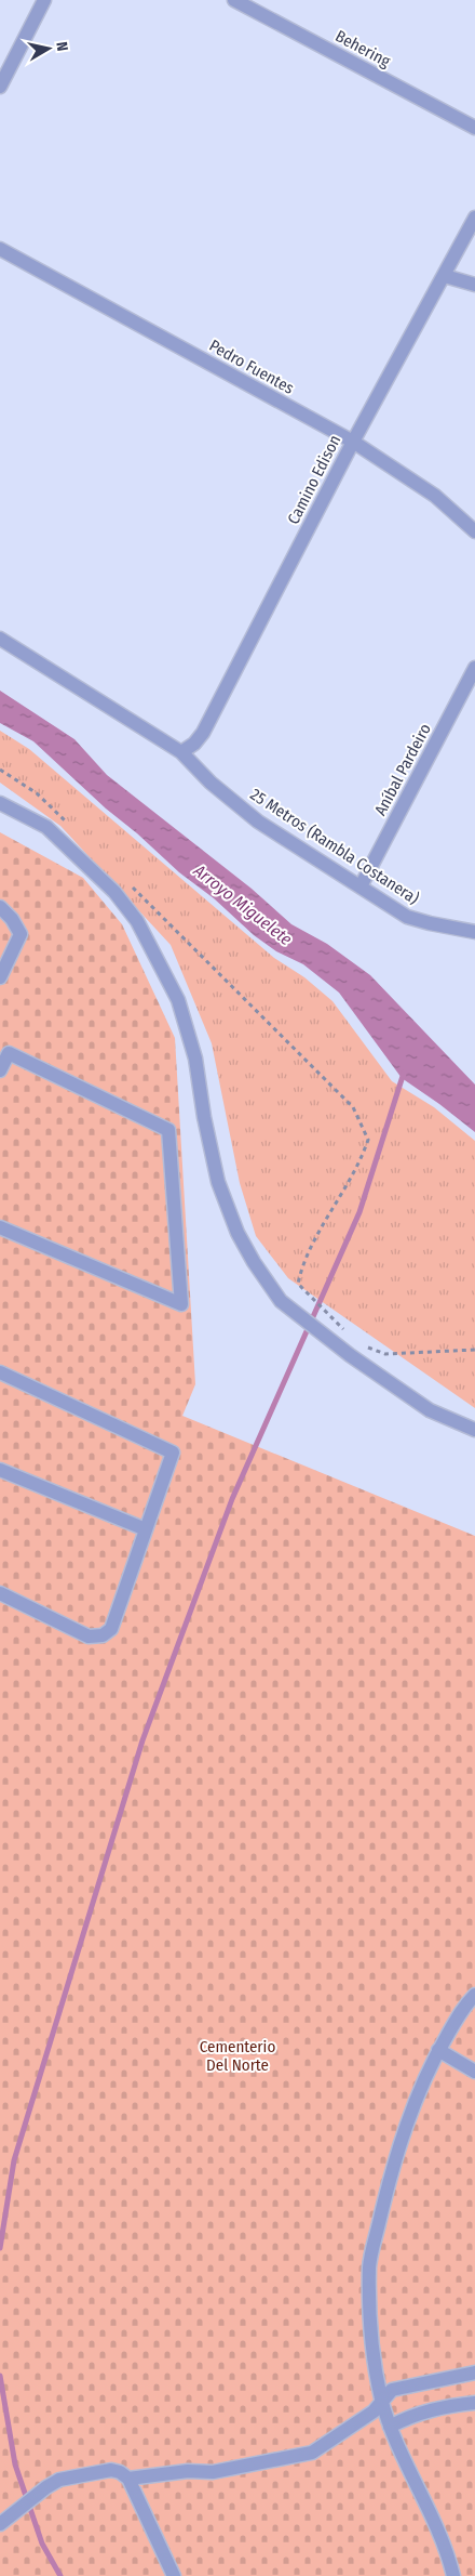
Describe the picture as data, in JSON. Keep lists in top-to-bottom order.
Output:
{
  "streets": {
    "street": [
      "Behering",
      "Pedro Fuentes",
      "Camino Edison",
      "Aníbal Pardeiro",
      "25 Metros (Rambla Costanera)"
    ]
  },
  "crossings": [
    ["Pedro Fuentes", "Camino Edison"],
    ["Camino Edison", "25 Metros (Rambla Costanera)"],
    ["Aníbal Pardeiro", "25 Metros (Rambla Costanera)"]
  ],
  "water": ["Arroyo Miguelete"],
  "parks": ["Cementerio Del Norte"],
  "north": "right"
}
